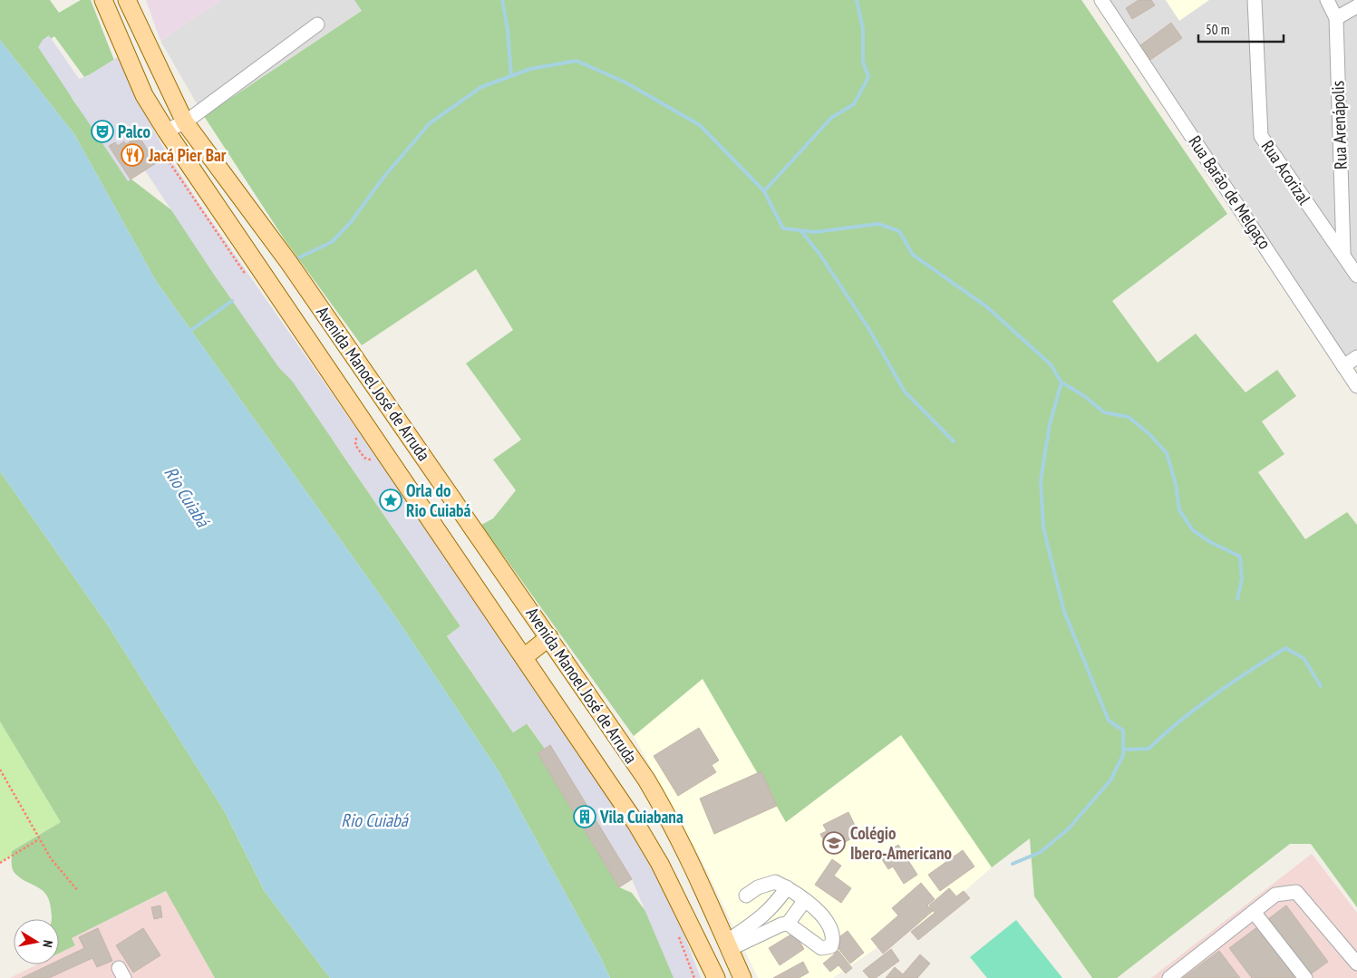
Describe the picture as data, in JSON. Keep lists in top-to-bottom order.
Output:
{
  "streets": {
    "main road": ["Avenida Manoel José de Arruda"],
    "street": ["Rua Arenápolis", "Rua Acorizal", "Rua Barão de Melgaço"]
  },
  "crossings": [
    ["Rua Arenápolis", "Rua Acorizal"]
  ],
  "water": ["Rio Cuiabá"],
  "places": {
    "theatre": ["Palco"],
    "restaurant": ["Jacá Pier Bar"],
    "place": ["Orla do Rio Cuiabá"],
    "building": ["Vila Cuiabana"],
    "school or university": ["Colégio Ibero-Americano"]
  },
  "scale_bar": "50 m",
  "north": "right"
}
